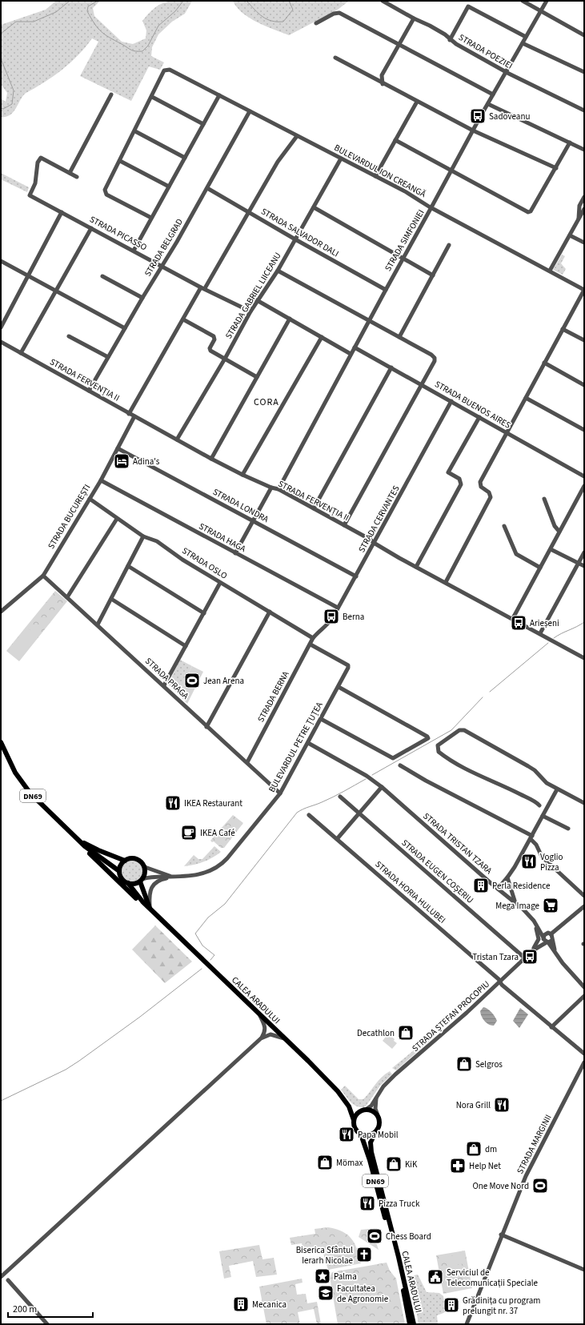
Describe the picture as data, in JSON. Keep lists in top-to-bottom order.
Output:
{
  "streets": {
    "main road": ["DN69", "CALEA ARADULUI"],
    "street": [
      "STRADA POEZIEI",
      "BULEVARDUL ION CREANGĂ",
      "STRADA SALVADOR DALI",
      "STRADA PICASSO",
      "STRADA SIMFONIEI",
      "STRADA BELGRAD",
      "STRADA GABRIEL LIICEANU",
      "STRADA FERVENȚIA II",
      "STRADA BUENOS AIRES",
      "STRADA LONDRA",
      "STRADA BUCUREȘTI",
      "STRADA CERVANTES",
      "STRADA HAGA",
      "STRADA OSLO",
      "STRADA PRAGA",
      "STRADA BERNA",
      "BULEVARDUL PETRE ȚUȚEA",
      "STRADA TRISTAN TZARA",
      "STRADA EUGEN COȘERIU",
      "STRADA HORIA HULUBEI",
      "STRADA ȘTEFAN PROCOPIU",
      "STRADA MARGINII"
    ]
  },
  "crossings": [
    ["STRADA POEZIEI", "STRADA SIMFONIEI"],
    ["BULEVARDUL ION CREANGĂ", "STRADA SIMFONIEI"],
    ["BULEVARDUL ION CREANGĂ", "STRADA BELGRAD"],
    ["BULEVARDUL ION CREANGĂ", "STRADA GABRIEL LIICEANU"],
    ["STRADA SALVADOR DALI", "STRADA SIMFONIEI"],
    ["STRADA SALVADOR DALI", "STRADA BELGRAD"],
    ["STRADA SALVADOR DALI", "STRADA GABRIEL LIICEANU"],
    ["STRADA PICASSO", "STRADA BELGRAD"],
    ["STRADA PICASSO", "STRADA GABRIEL LIICEANU"],
    ["STRADA SIMFONIEI", "STRADA FERVENȚIA II"],
    ["STRADA SIMFONIEI", "STRADA BUENOS AIRES"],
    ["STRADA BELGRAD", "STRADA FERVENȚIA II"],
    ["STRADA GABRIEL LIICEANU", "STRADA FERVENȚIA II"],
    ["STRADA FERVENȚIA II", "STRADA BUCUREȘTI"],
    ["STRADA FERVENȚIA II", "STRADA CERVANTES"],
    ["STRADA BUENOS AIRES", "STRADA CERVANTES"],
    ["STRADA LONDRA", "STRADA BUCUREȘTI"],
    ["STRADA LONDRA", "STRADA CERVANTES"],
    ["STRADA BUCUREȘTI", "STRADA HAGA"],
    ["STRADA BUCUREȘTI", "STRADA OSLO"],
    ["STRADA BUCUREȘTI", "STRADA PRAGA"],
    ["STRADA CERVANTES", "STRADA HAGA"],
    ["STRADA CERVANTES", "STRADA OSLO"],
    ["STRADA CERVANTES", "STRADA BERNA"],
    ["STRADA OSLO", "STRADA BERNA"],
    ["STRADA PRAGA", "STRADA BERNA"],
    ["STRADA PRAGA", "BULEVARDUL PETRE ȚUȚEA"],
    ["STRADA BERNA", "BULEVARDUL PETRE ȚUȚEA"],
    ["BULEVARDUL PETRE ȚUȚEA", "DN69"],
    ["BULEVARDUL PETRE ȚUȚEA", "STRADA TRISTAN TZARA"],
    ["BULEVARDUL PETRE ȚUȚEA", "CALEA ARADULUI"],
    ["DN69", "CALEA ARADULUI"],
    ["DN69", "STRADA ȘTEFAN PROCOPIU"],
    ["STRADA TRISTAN TZARA", "STRADA ȘTEFAN PROCOPIU"],
    ["STRADA EUGEN COȘERIU", "STRADA ȘTEFAN PROCOPIU"],
    ["STRADA HORIA HULUBEI", "STRADA ȘTEFAN PROCOPIU"],
    ["CALEA ARADULUI", "STRADA ȘTEFAN PROCOPIU"]
  ],
  "districts": ["CORA"],
  "places": {
    "bus stop": [
      "Sadoveanu",
      "Berna",
      "Arieșeni",
      "Tristan Tzara"
    ],
    "hotel": ["Adina's"],
    "sports": ["Jean Arena", "One Move Nord", "Chess Board"],
    "restaurant": [
      "IKEA Restaurant",
      "Voglio Pizza",
      "Nora Grill",
      "Papa Mobil",
      "Pizza Truck"
    ],
    "cafe": ["IKEA Café"],
    "building": ["Perla Residence", "Mecanica", "Grădinița cu program prelungit nr. 37"],
    "supermarket": ["Mega Image"],
    "shop": [
      "Decathlon",
      "Selgros",
      "dm",
      "Mömax",
      "KiK"
    ],
    "pharmacy": ["Help Net"],
    "church": ["Biserica Sfântul Ierarh Nicolae"],
    "place": ["Palma"],
    "public building": ["Serviciul de Telecomunicații Speciale"],
    "school or university": ["Facultatea de Agronomie"]
  },
  "scale_bar": "200 m"
}
